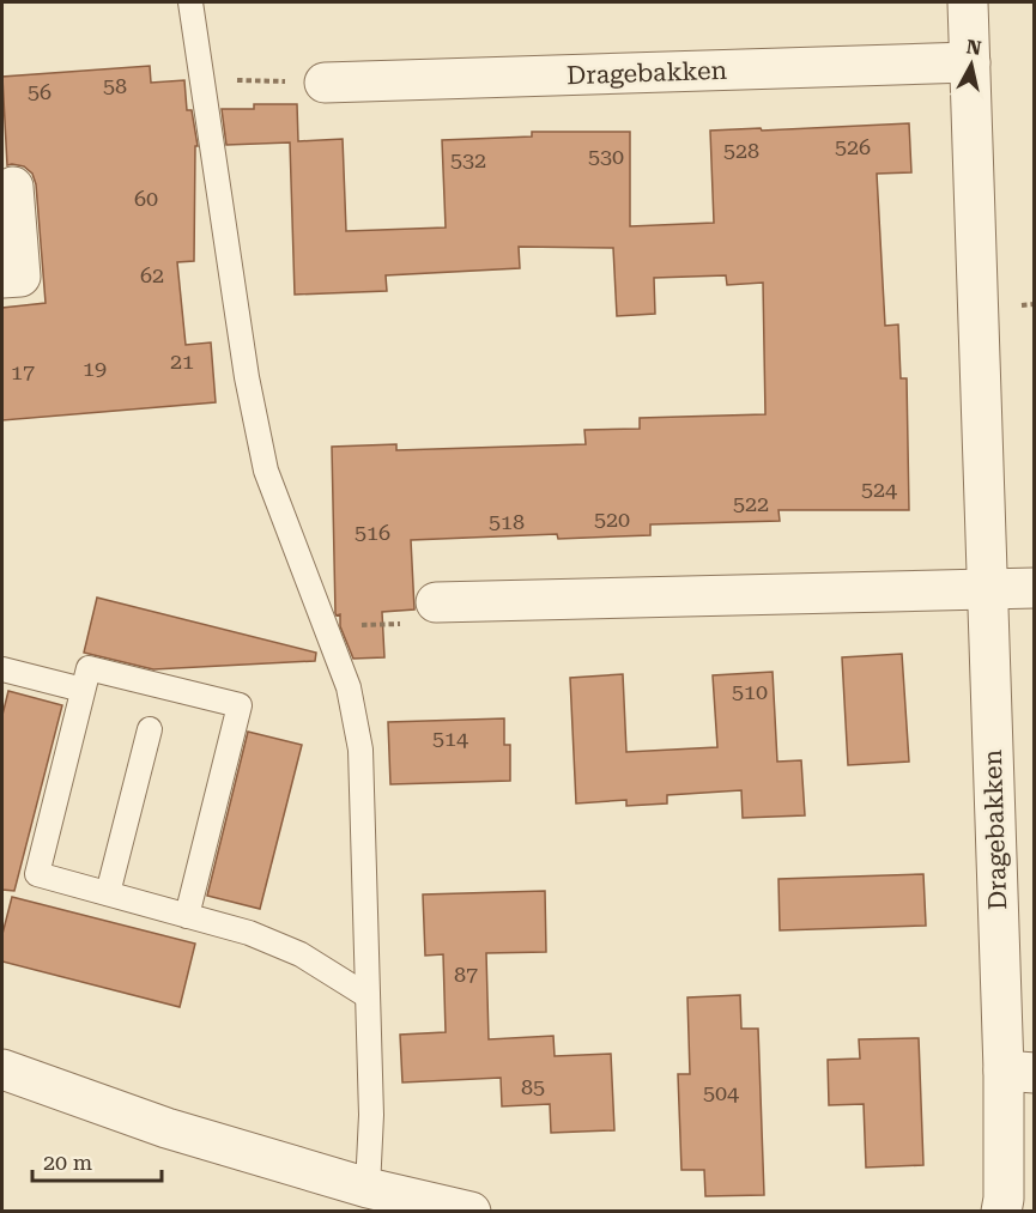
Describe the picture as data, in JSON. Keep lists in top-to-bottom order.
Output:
{
  "streets": {
    "street": ["Dragebakken"]
  },
  "house_numbers": [
    "58",
    "56",
    "526",
    "528",
    "530",
    "532",
    "60",
    "62",
    "21",
    "19",
    "17",
    "524",
    "522",
    "520",
    "518",
    "516",
    "510",
    "514",
    "87",
    "85",
    "504"
  ],
  "scale_bar": "20 m",
  "north": "top"
}
